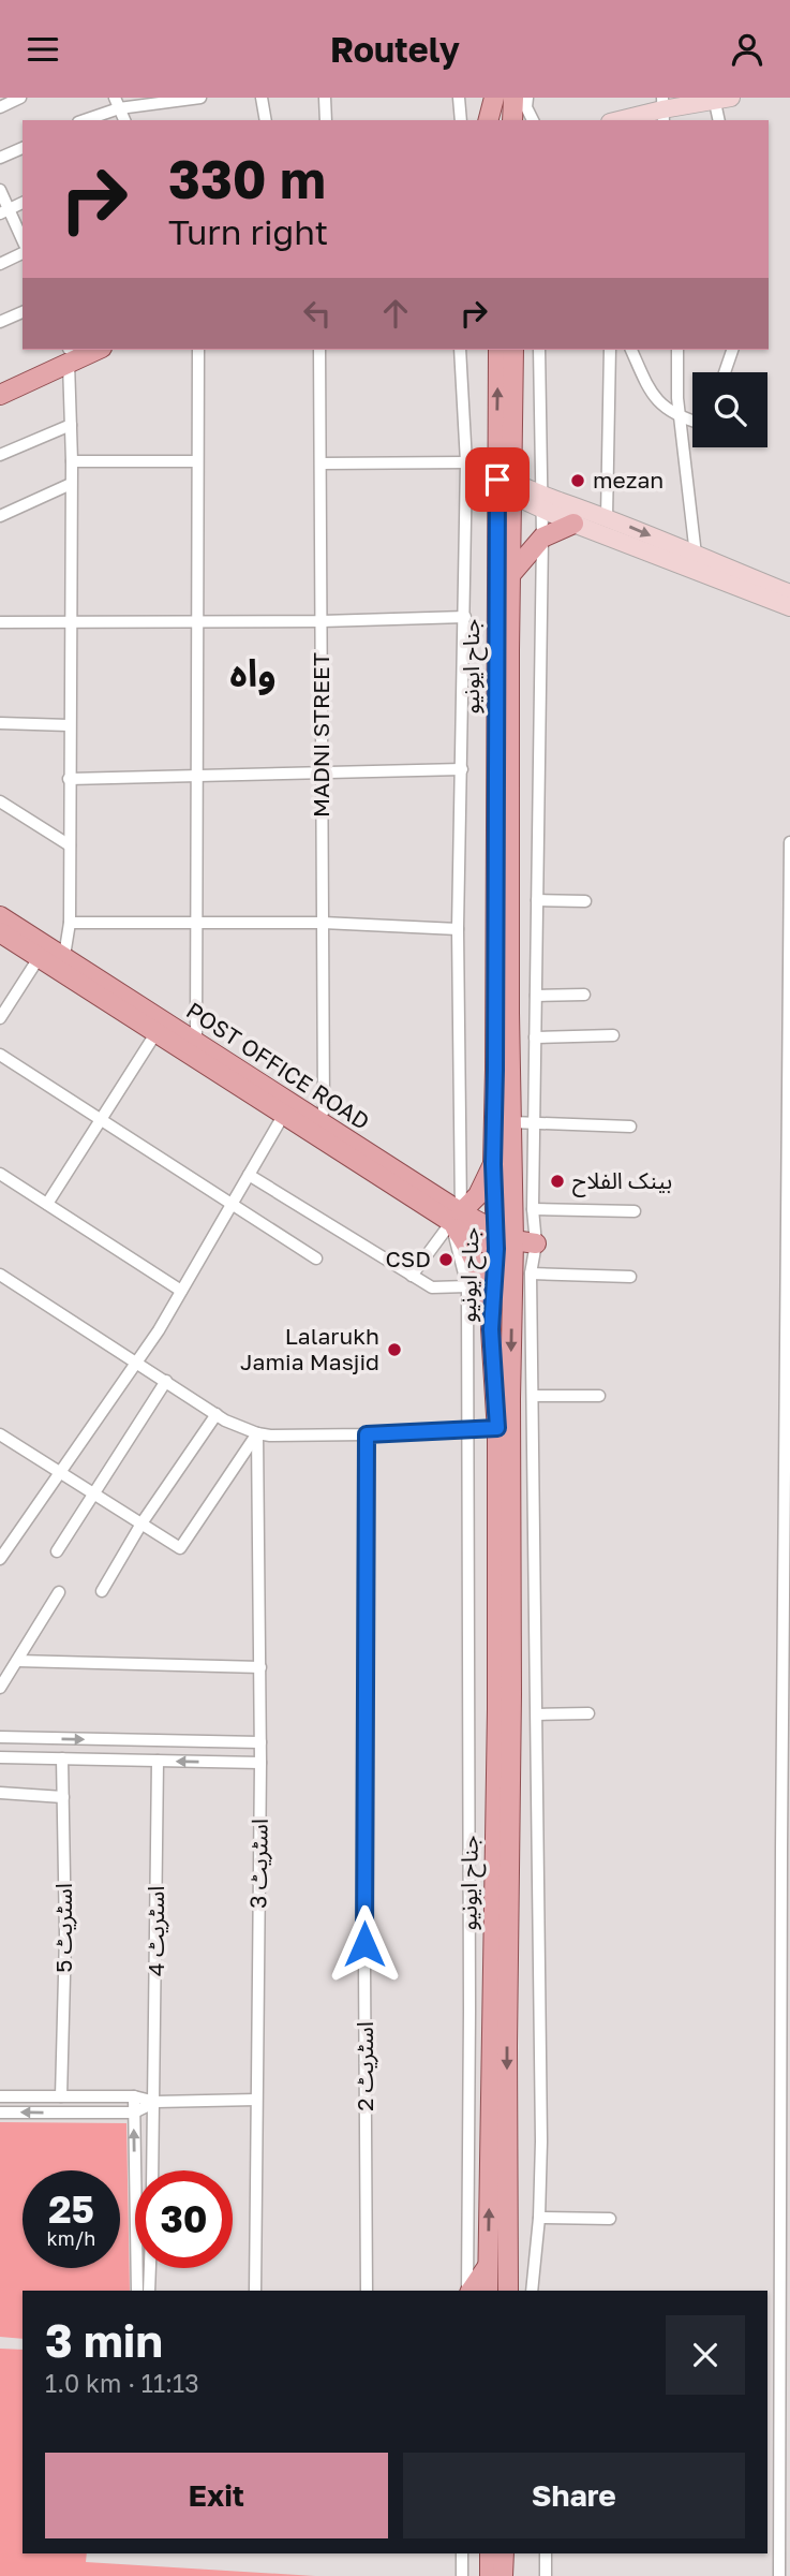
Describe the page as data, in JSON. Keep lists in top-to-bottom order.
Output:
{
  "streets": {
    "main road": ["جناح ایونیو", "POST OFFICE ROAD"],
    "street": [
      "MADNI STREET",
      "اسٹریٹ 3",
      "اسٹریٹ 5",
      "اسٹریٹ 4",
      "اسٹریٹ 2"
    ]
  },
  "crossings": [
    ["جناح ایونیو", "POST OFFICE ROAD"],
    ["MADNI STREET", "POST OFFICE ROAD"]
  ],
  "districts": ["واہ"],
  "places": [
    "mezan",
    "بینک الفلاح",
    "CSD",
    "Lalarukh Jamia Masjid"
  ],
  "page": {
    "header": "Routely",
    "turn": ["330 m", "Turn right"],
    "speed": "25 km/h",
    "limit": "30",
    "heading": ["3 min", "1.0 km · 11:13"],
    "buttons": ["Exit", "Share"]
  }
}
